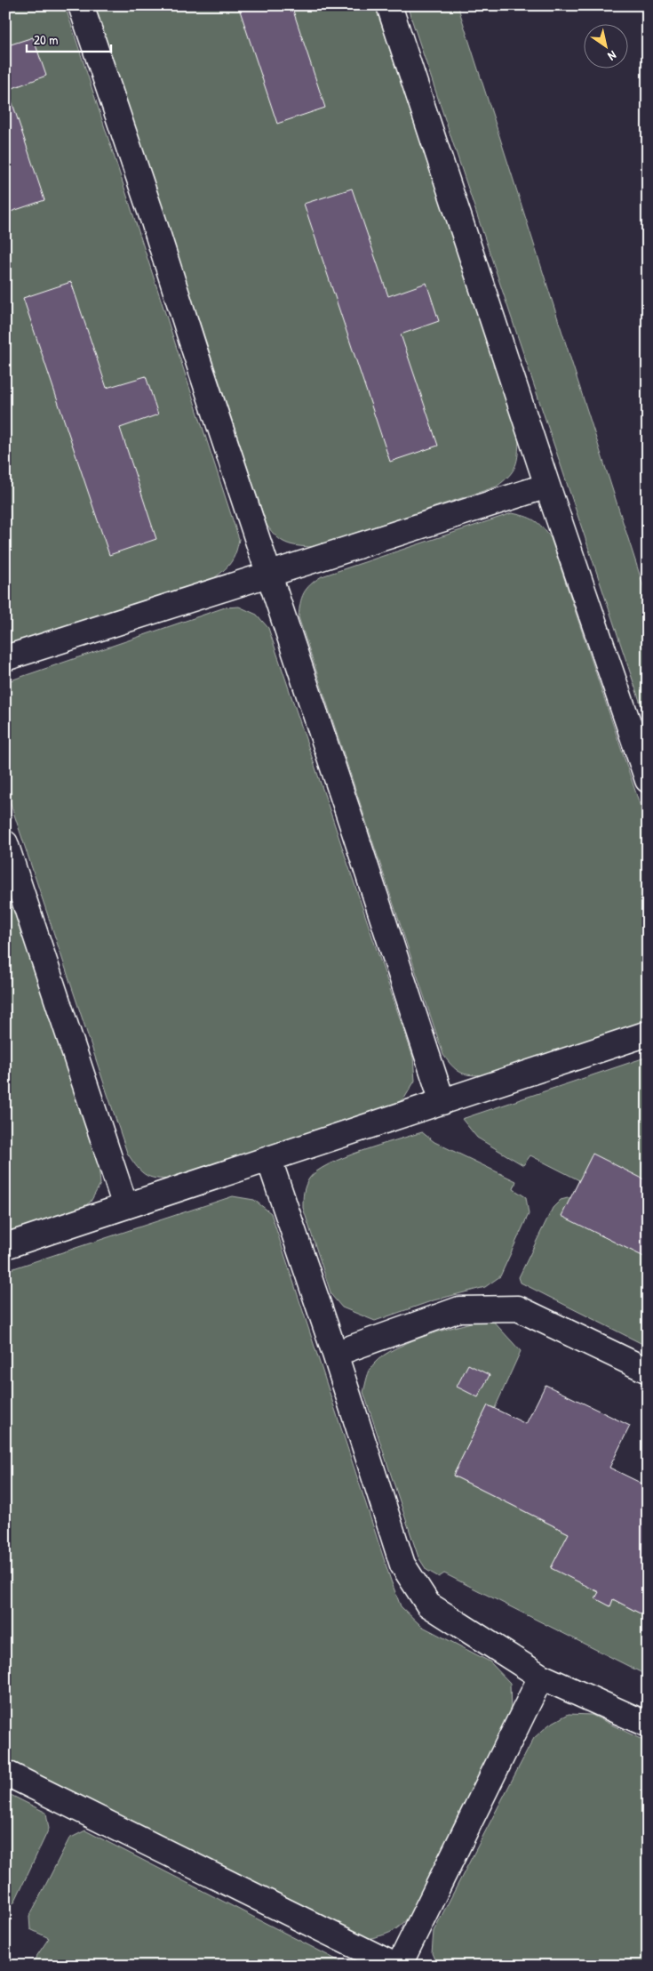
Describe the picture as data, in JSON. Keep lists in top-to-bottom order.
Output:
{
  "scale_bar": "20 m",
  "north": "bottom right"
}
